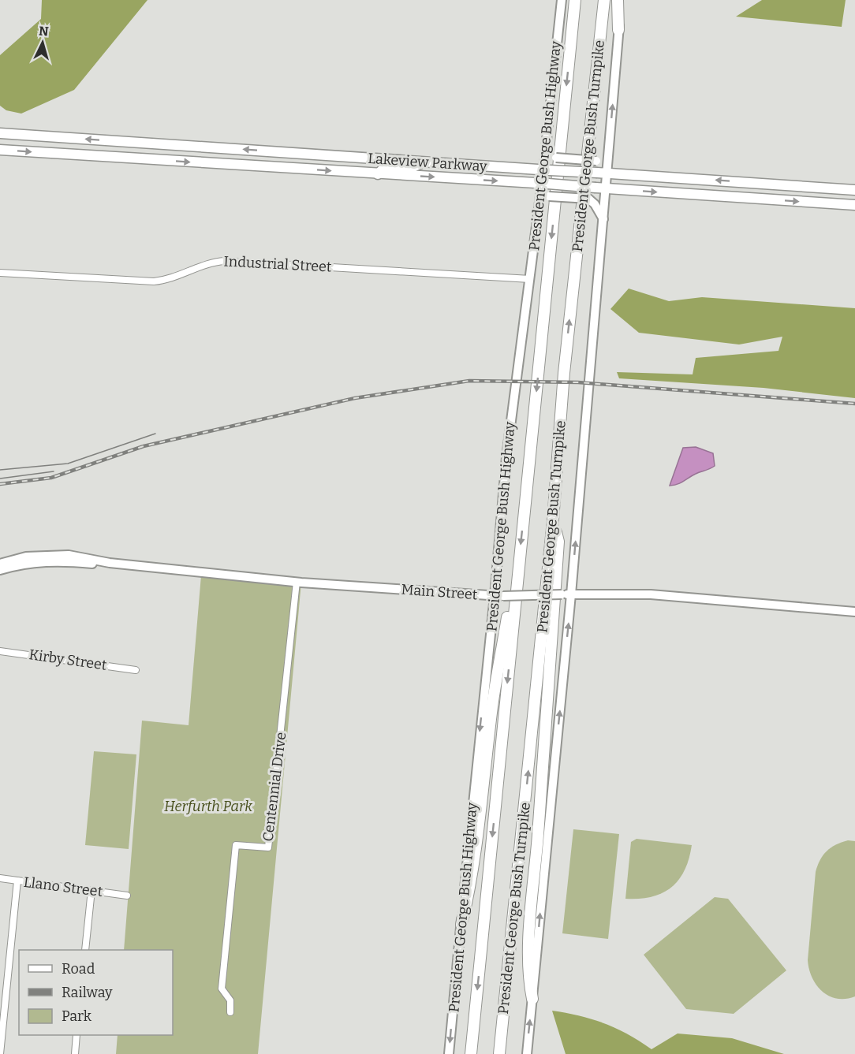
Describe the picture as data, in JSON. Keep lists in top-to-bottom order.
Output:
{
  "streets": {
    "highway": ["President George Bush Turnpike"],
    "main road": ["President George Bush Highway", "Lakeview Parkway", "Main Street"],
    "street": [
      "Industrial Street",
      "Kirby Street",
      "Centennial Drive",
      "Llano Street"
    ]
  },
  "crossings": [
    ["President George Bush Highway", "Lakeview Parkway"],
    ["President George Bush Highway", "Industrial Street"],
    ["President George Bush Highway", "Main Street"],
    ["Main Street", "Centennial Drive"]
  ],
  "parks": ["Herfurth Park"],
  "legend": ["Road", "Railway", "Park"],
  "north": "top"
}
